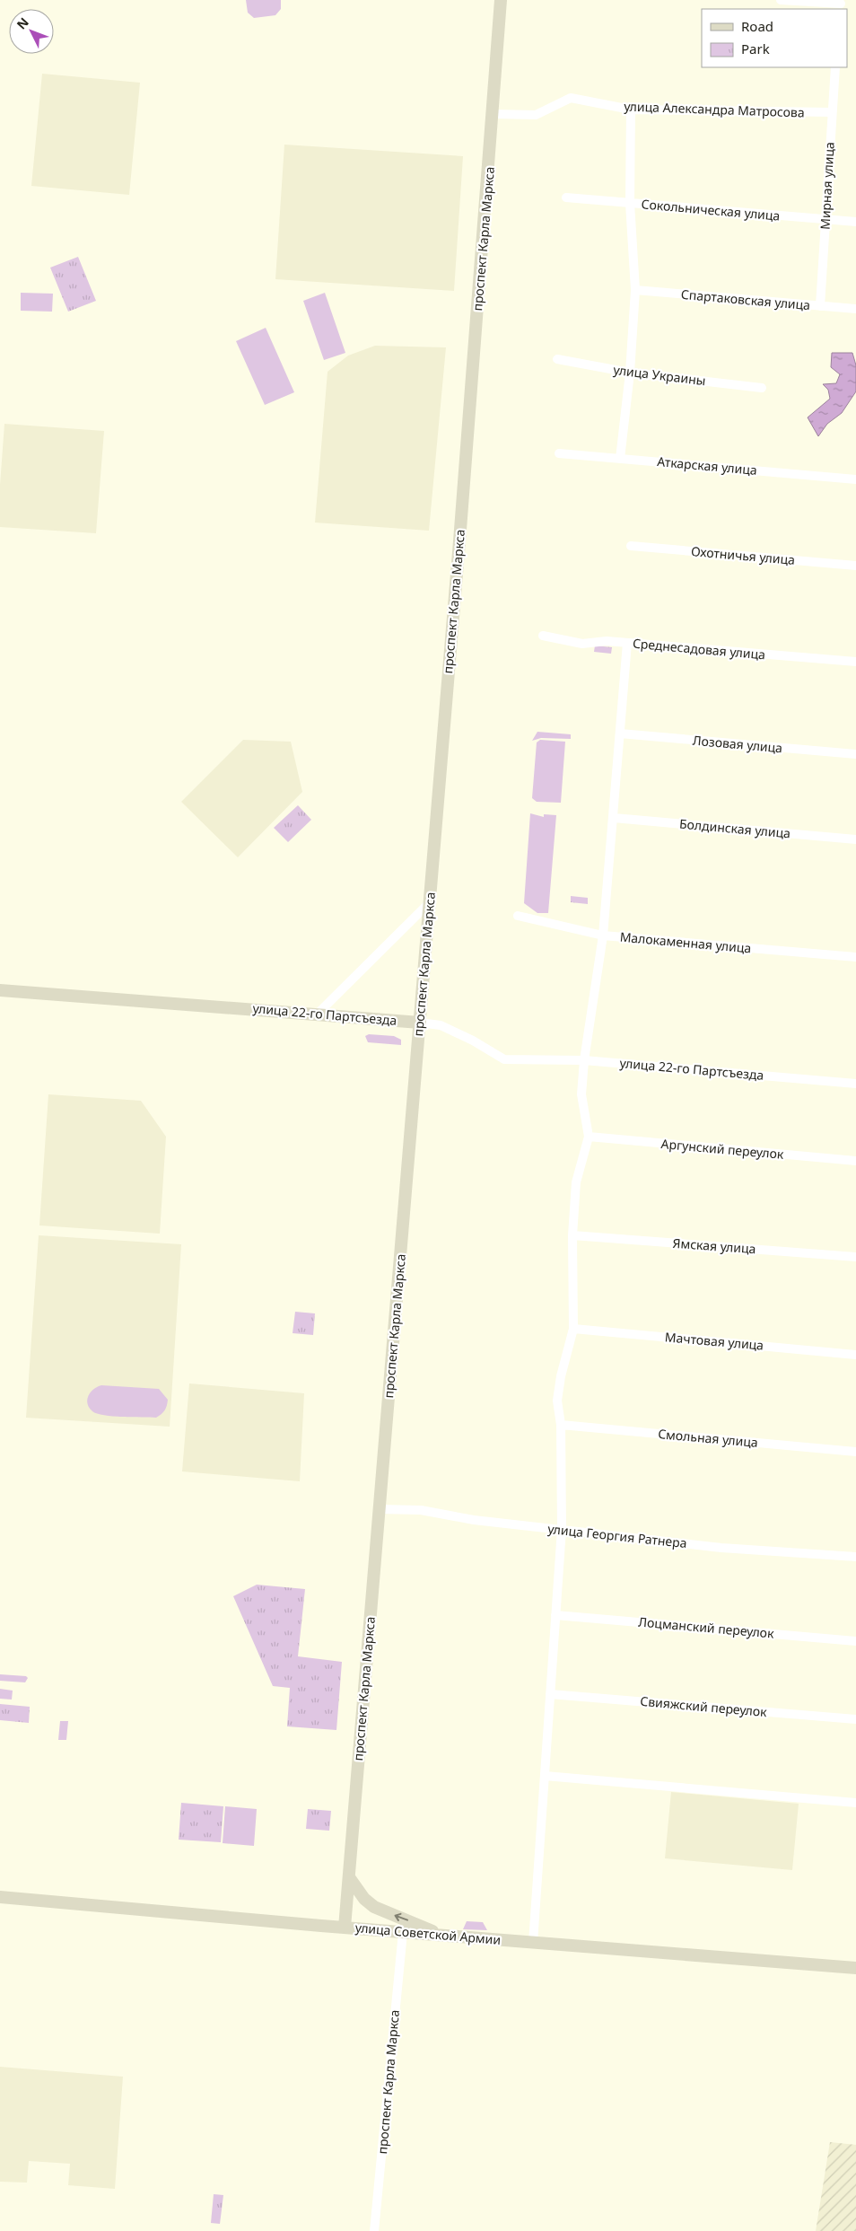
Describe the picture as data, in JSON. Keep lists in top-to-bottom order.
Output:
{
  "streets": {
    "street": [
      "улица Александра Матросова",
      "Мирная улица",
      "Сокольническая улица",
      "проспект Карла Маркса",
      "Спартаковская улица",
      "улица Украины",
      "Аткарская улица",
      "Охотничья улица",
      "Среднесадовая улица",
      "Лозовая улица",
      "Болдинская улица",
      "Малокаменная улица",
      "улица 22-го Партсъезда",
      "Аргунский переулок",
      "Ямская улица",
      "Мачтовая улица",
      "Смольная улица",
      "улица Георгия Ратнера",
      "Лоцманский переулок",
      "Свияжский переулок",
      "улица Советской Армии"
    ]
  },
  "crossings": [
    ["улица Александра Матросова", "Мирная улица"],
    ["улица Александра Матросова", "проспект Карла Маркса"],
    ["Мирная улица", "Сокольническая улица"],
    ["Мирная улица", "Спартаковская улица"],
    ["проспект Карла Маркса", "улица 22-го Партсъезда"],
    ["проспект Карла Маркса", "улица Георгия Ратнера"],
    ["проспект Карла Маркса", "улица Советской Армии"]
  ],
  "legend": ["Road", "Park"],
  "north": "top left"
}
